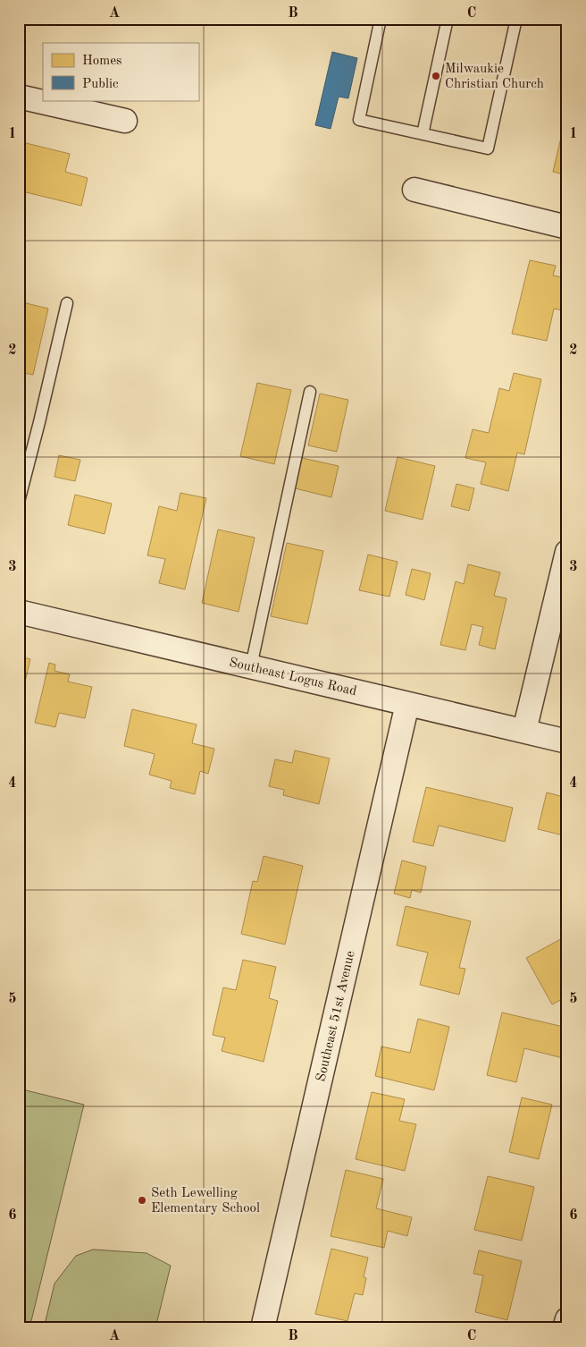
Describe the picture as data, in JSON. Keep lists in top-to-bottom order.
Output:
{
  "streets": {
    "street": ["Southeast Logus Road", "Southeast 51st Avenue"]
  },
  "crossings": [
    ["Southeast Logus Road", "Southeast 51st Avenue"]
  ],
  "places": ["Milwaukie Christian Church", "Seth Lewelling Elementary School"],
  "legend": ["Homes", "Public"],
  "grid": {
    "columns": ["A", "B", "C"],
    "rows": [
      "1",
      "2",
      "3",
      "4",
      "5",
      "6"
    ]
  }
}
